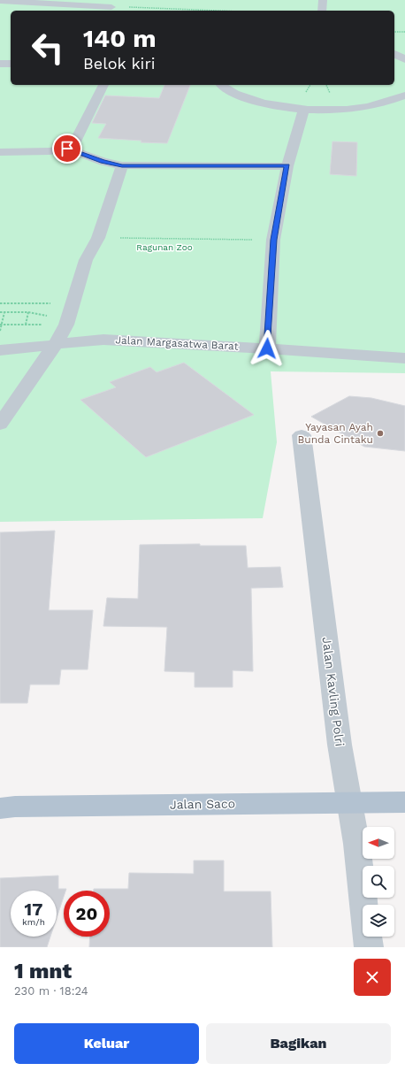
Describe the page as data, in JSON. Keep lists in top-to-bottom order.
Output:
{
  "streets": {
    "main road": ["Jalan Saco"],
    "street": ["Jalan Margasatwa Barat", "Jalan Kavling Polri"]
  },
  "crossings": [
    ["Jalan Kavling Polri", "Jalan Saco"]
  ],
  "parks": ["Ragunan Zoo"],
  "places": ["Yayasan Ayah Bunda Cintaku"],
  "north": "left",
  "page": {
    "turn": ["140 m", "Belok kiri"],
    "speed": "17 km/h",
    "limit": "20",
    "heading": ["1 mnt", "230 m · 18:24"],
    "buttons": ["Keluar", "Bagikan"]
  }
}
